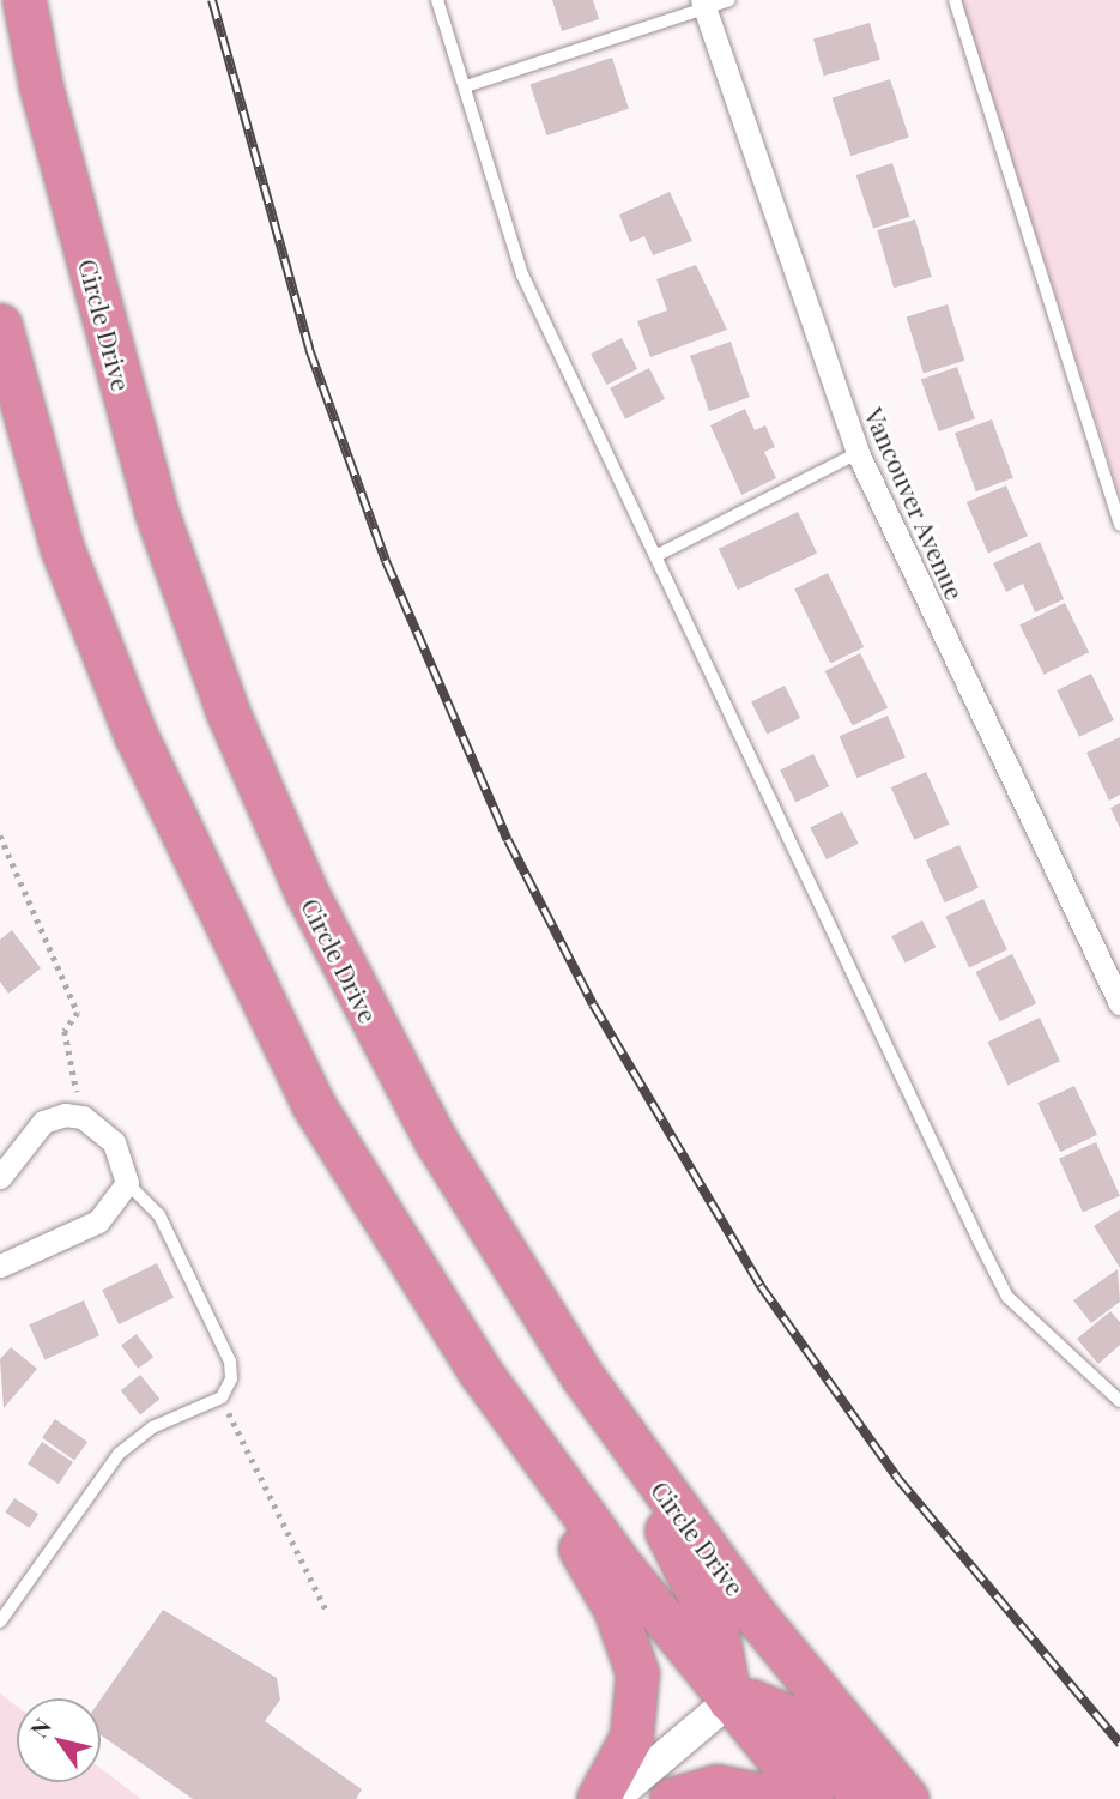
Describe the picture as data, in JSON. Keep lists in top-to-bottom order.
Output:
{
  "streets": {
    "highway": ["Circle Drive"],
    "street": ["Vancouver Avenue"]
  },
  "north": "top left"
}
